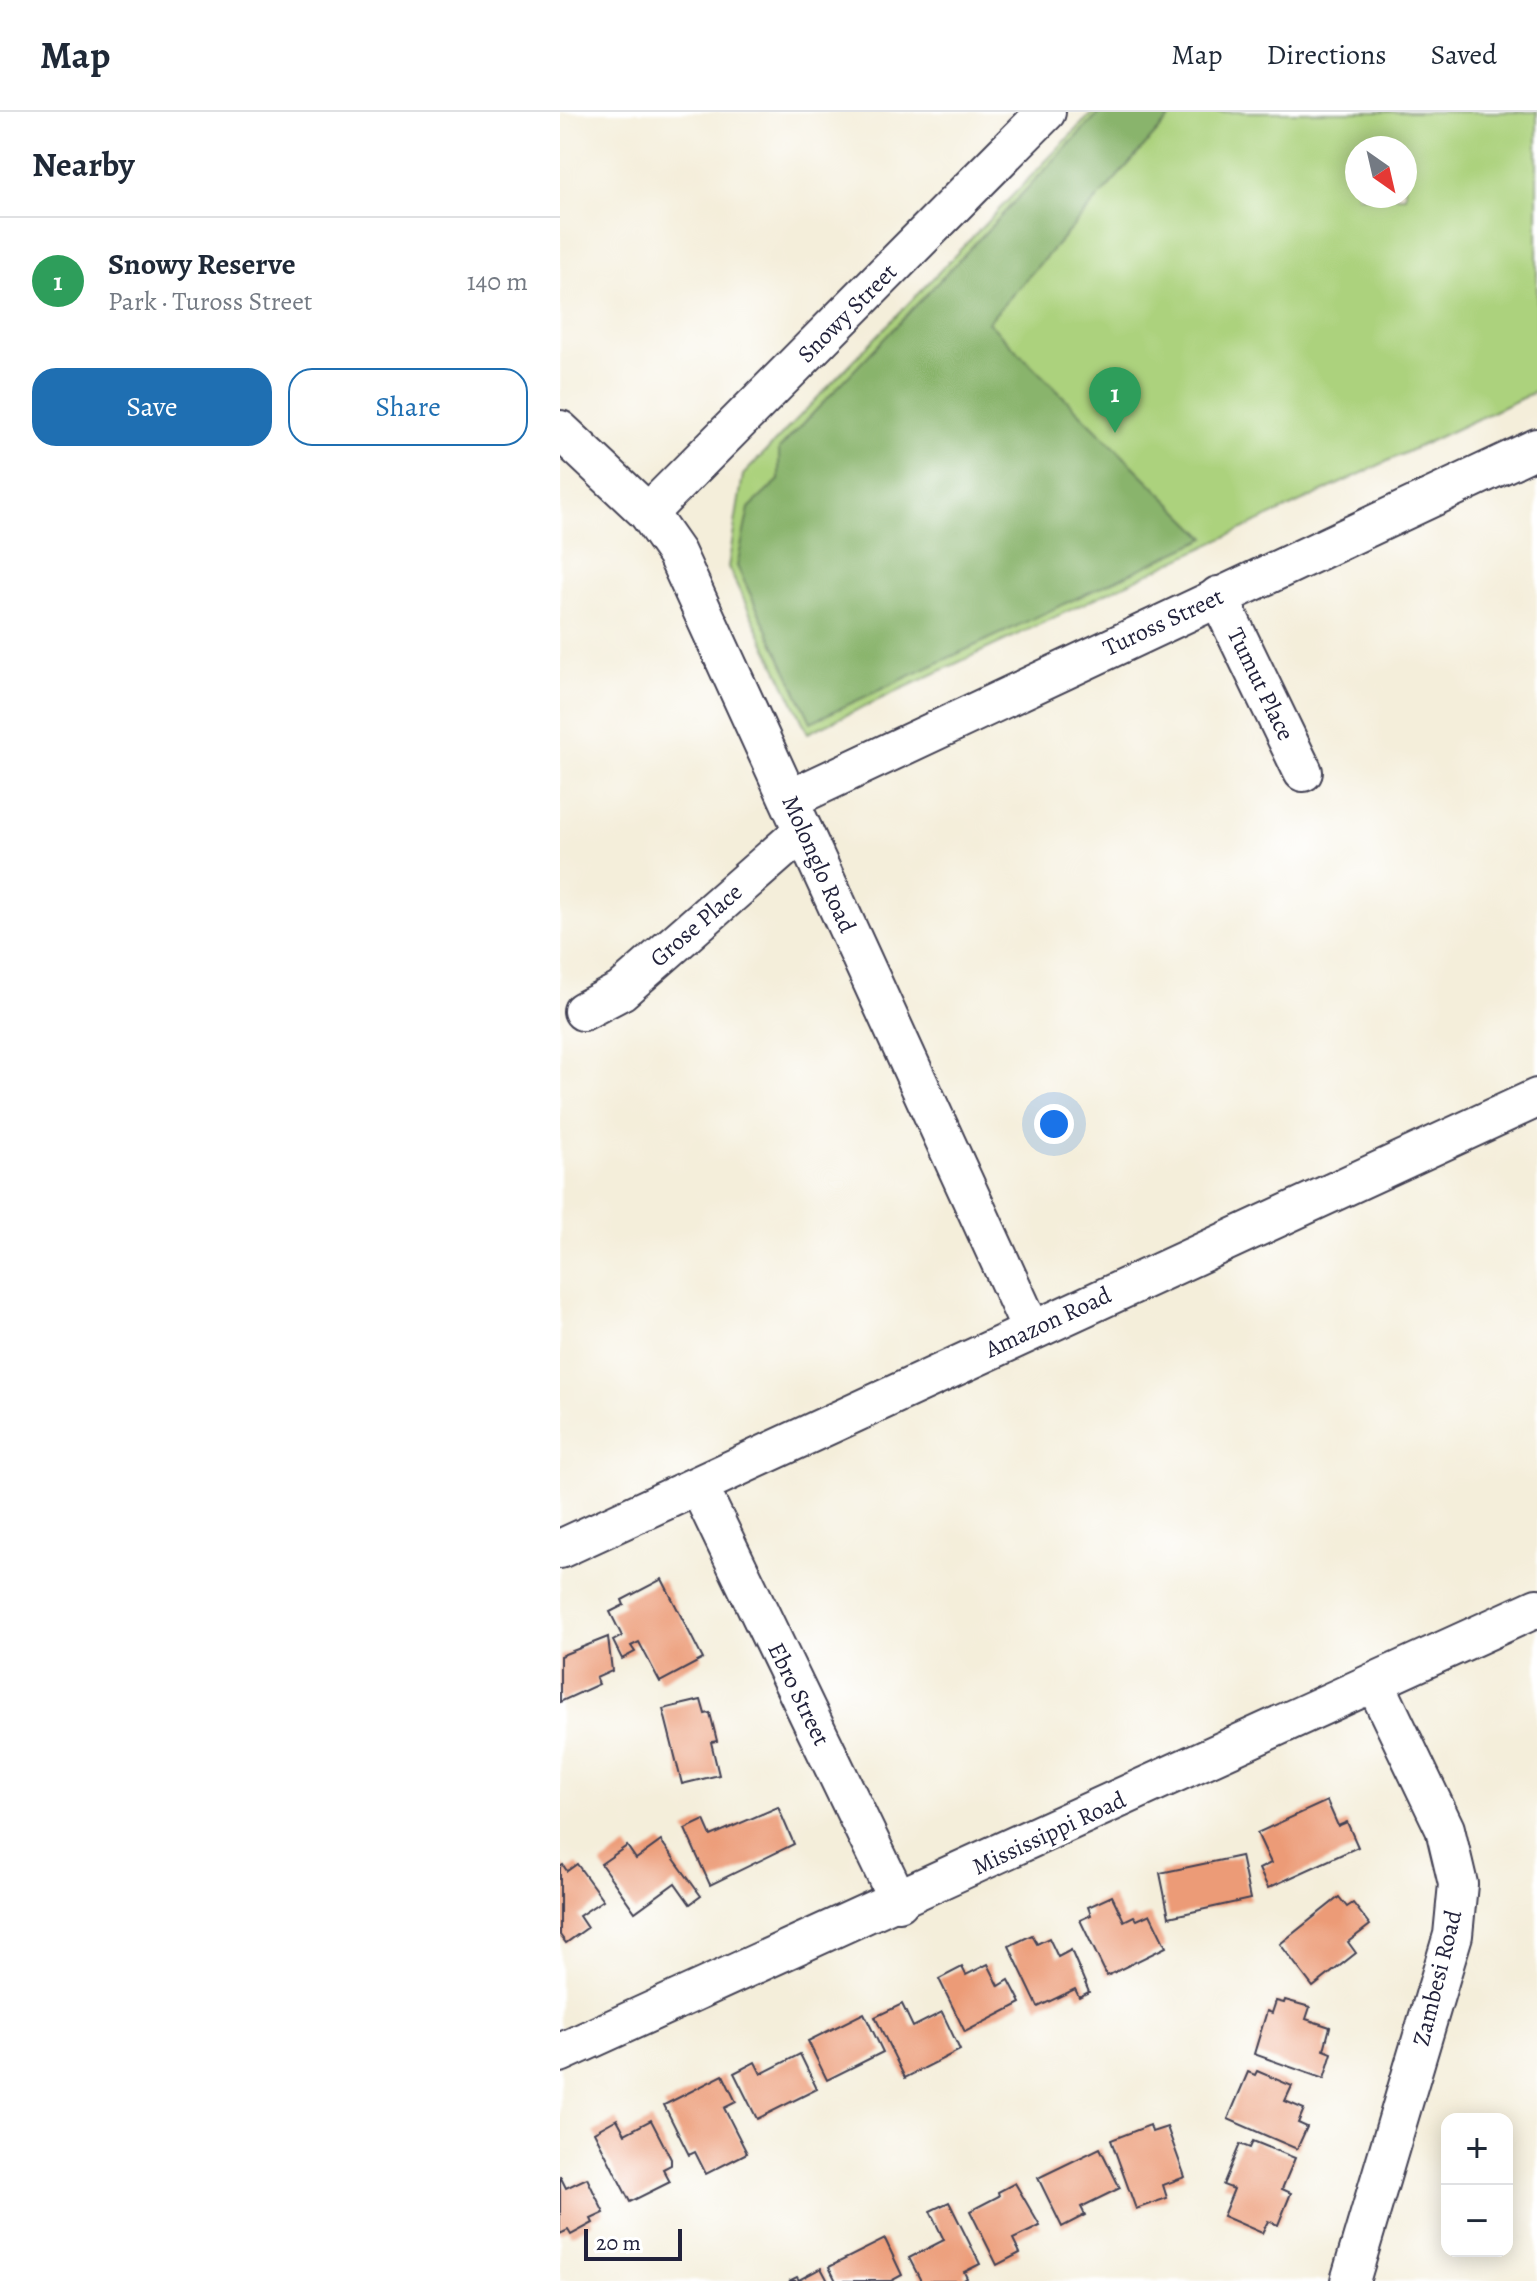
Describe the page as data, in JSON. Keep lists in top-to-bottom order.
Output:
{
  "streets": {
    "street": [
      "Snowy Street",
      "Tuross Street",
      "Tumut Place",
      "Molonglo Road",
      "Grose Place",
      "Amazon Road",
      "Ebro Street",
      "Mississippi Road",
      "Zambesi Road"
    ]
  },
  "crossings": [
    ["Snowy Street", "Molonglo Road"],
    ["Tuross Street", "Tumut Place"],
    ["Tuross Street", "Molonglo Road"],
    ["Tuross Street", "Grose Place"],
    ["Molonglo Road", "Grose Place"],
    ["Molonglo Road", "Amazon Road"],
    ["Amazon Road", "Ebro Street"],
    ["Ebro Street", "Mississippi Road"],
    ["Mississippi Road", "Zambesi Road"]
  ],
  "scale_bar": "20 m",
  "north": "bottom right",
  "page": {
    "header": "Map",
    "nav": ["Map", "Directions", "Saved"],
    "heading": "Nearby",
    "list": [
      {
        "mark": "1",
        "name": "Snowy Reserve",
        "note": "Park · Tuross Street",
        "value": "140 m"
      }
    ],
    "buttons": ["Save", "Share"],
    "pins": "1",
    "map_buttons": ["+", "−"],
    "scale": "20 m"
  }
}
